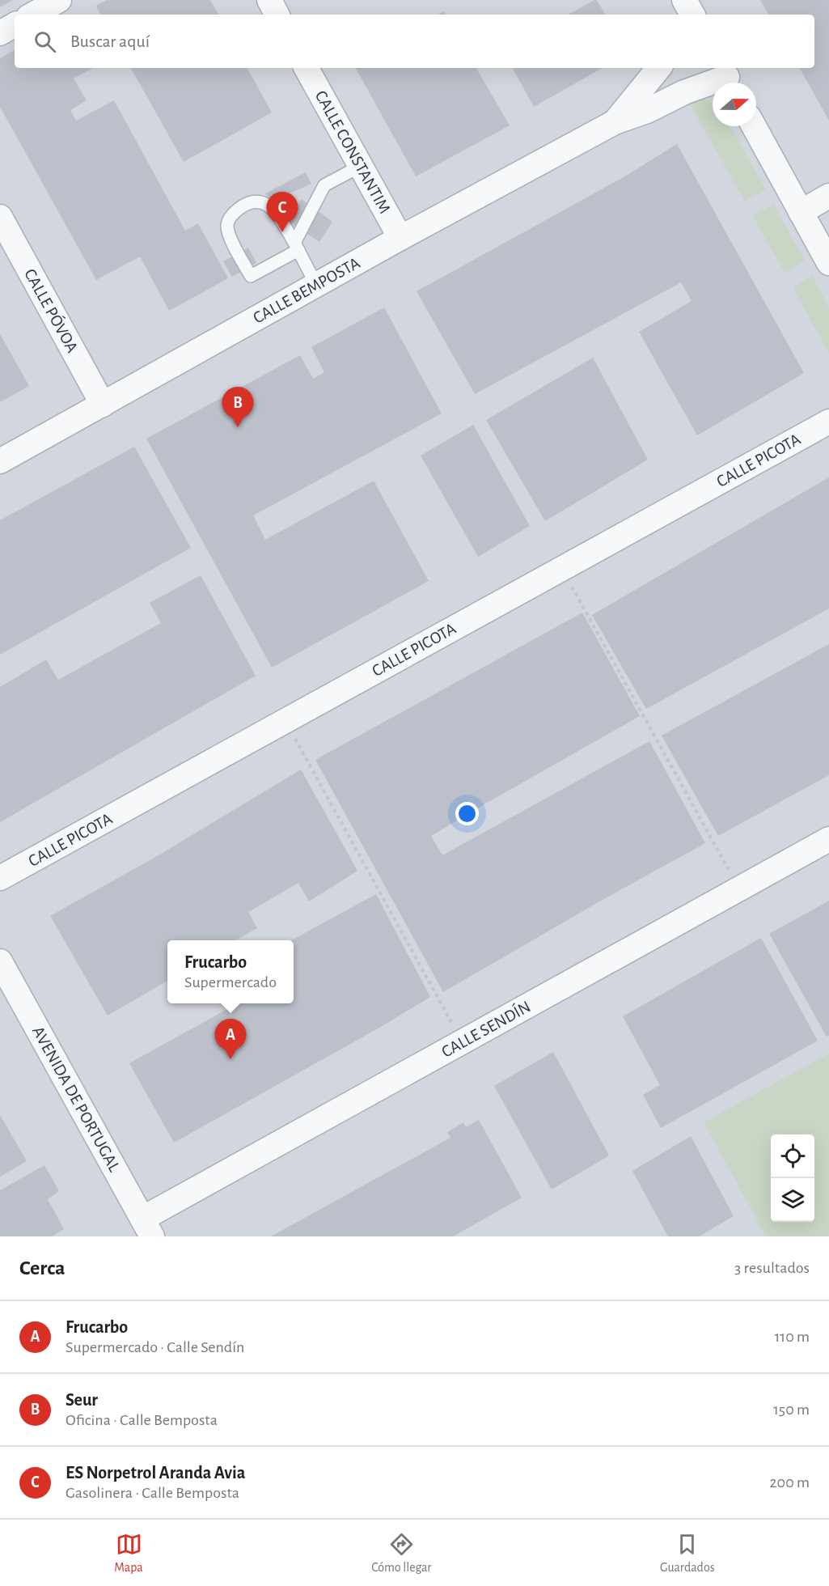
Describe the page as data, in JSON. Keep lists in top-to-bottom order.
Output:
{
  "streets": {
    "street": [
      "CALLE CONSTANTIM",
      "CALLE BEMPOSTA",
      "CALLE PÓVOA",
      "CALLE PICOTA",
      "CALLE SENDÍN",
      "AVENIDA DE PORTUGAL"
    ]
  },
  "crossings": [
    ["CALLE CONSTANTIM", "CALLE BEMPOSTA"],
    ["CALLE BEMPOSTA", "CALLE PÓVOA"],
    ["CALLE SENDÍN", "AVENIDA DE PORTUGAL"]
  ],
  "north": "right",
  "page": {
    "search": "Buscar aquí",
    "pins": ["C", "B", "A"],
    "popup": ["Frucarbo", "Supermercado"],
    "heading": ["Cerca", "3 resultados"],
    "list": [
      {
        "mark": "A",
        "name": "Frucarbo",
        "note": "Supermercado · Calle Sendín",
        "value": "110 m"
      },
      {
        "mark": "B",
        "name": "Seur",
        "note": "Oficina · Calle Bemposta",
        "value": "150 m"
      },
      {
        "mark": "C",
        "name": "ES Norpetrol Aranda Avia",
        "note": "Gasolinera · Calle Bemposta",
        "value": "200 m"
      }
    ],
    "nav": ["Mapa", "Cómo llegar", "Guardados"]
  }
}
